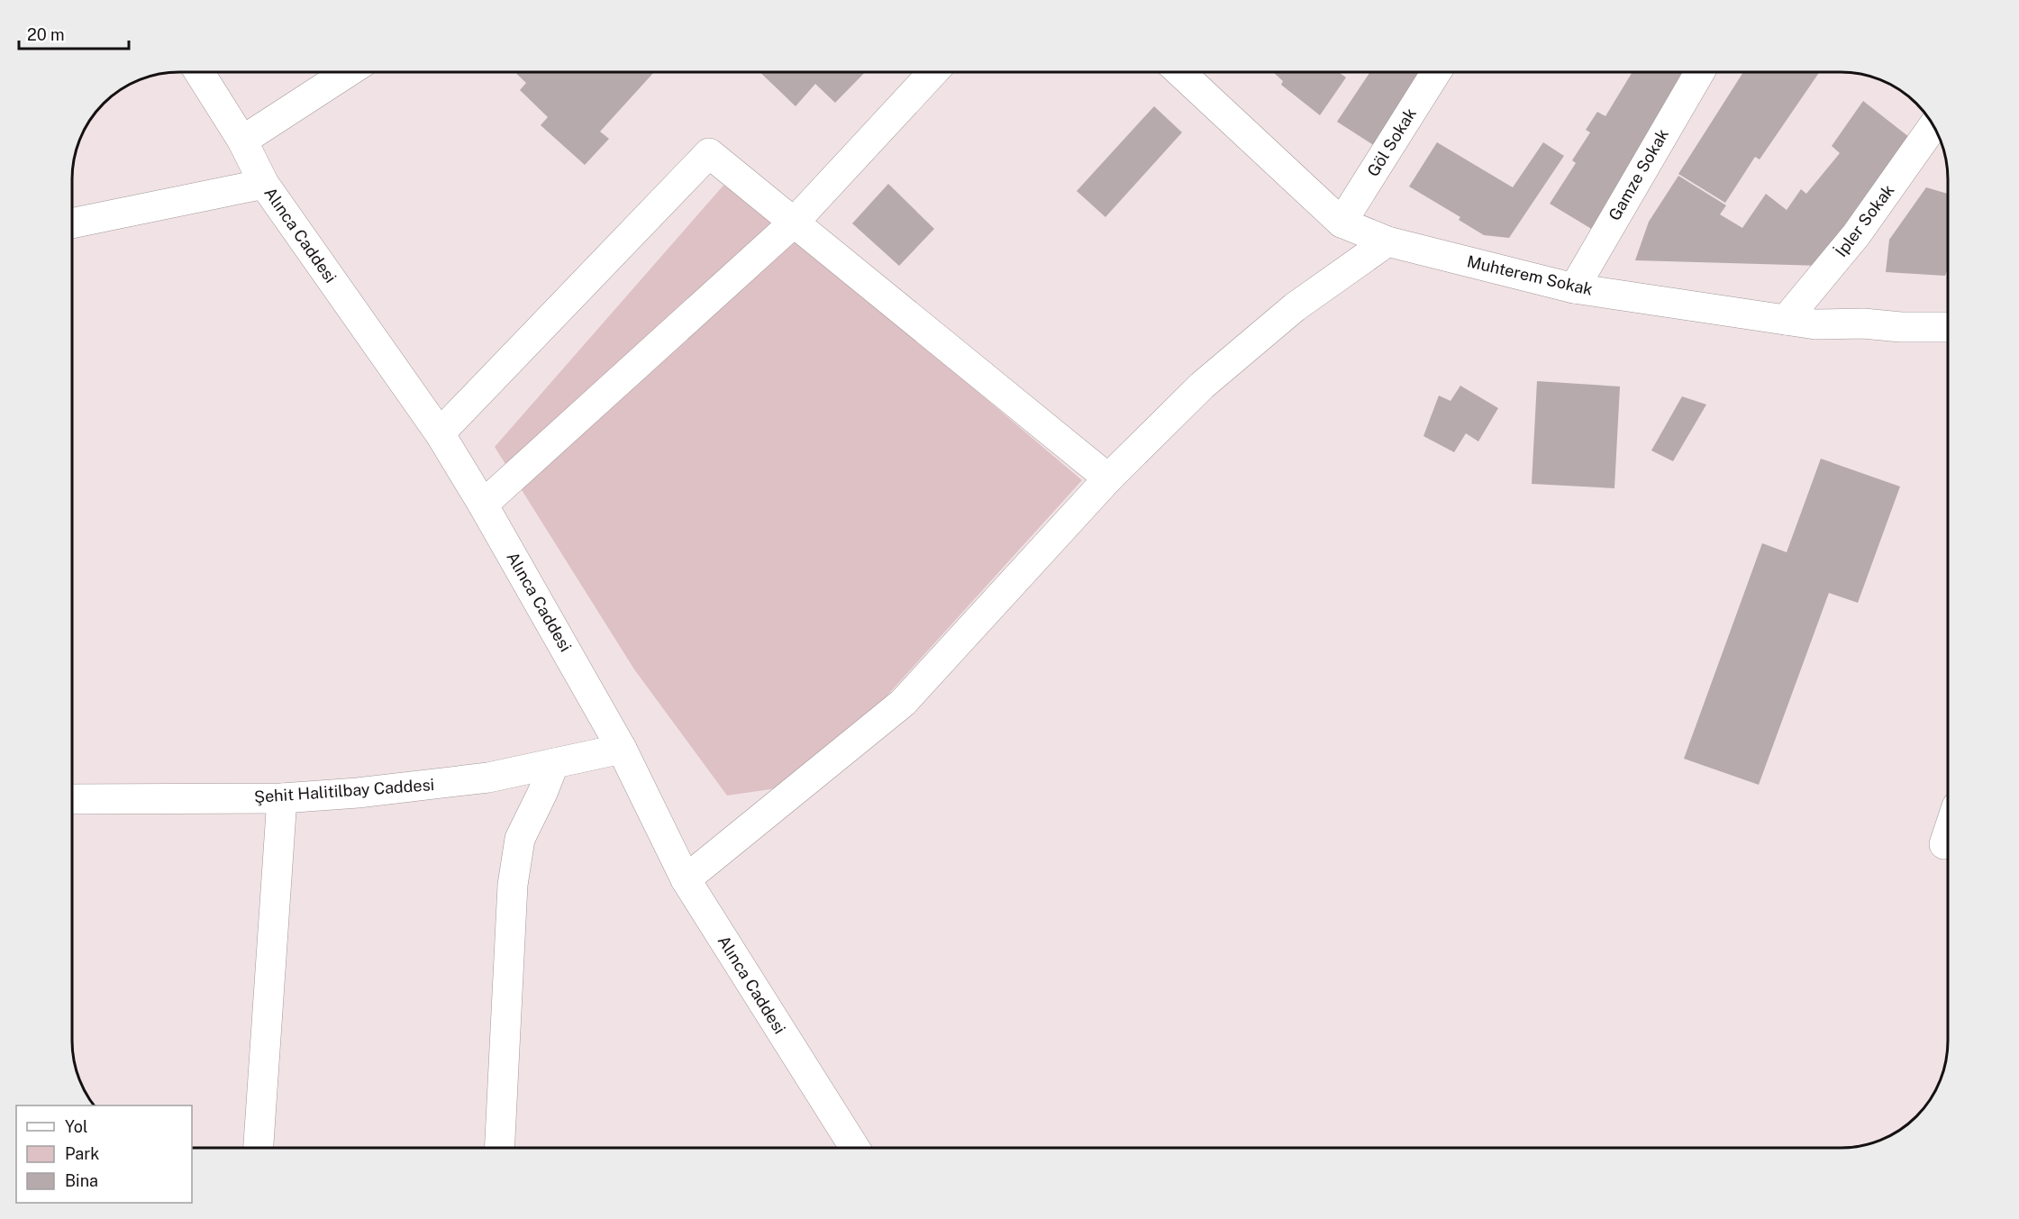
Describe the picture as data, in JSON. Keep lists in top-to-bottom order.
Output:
{
  "streets": {
    "street": [
      "Göl Sokak",
      "Gamze Sokak",
      "İpler Sokak",
      "Alınca Caddesi",
      "Muhterem Sokak",
      "Şehit Halitilbay Caddesi"
    ]
  },
  "crossings": [
    ["Göl Sokak", "Muhterem Sokak"],
    ["Gamze Sokak", "Muhterem Sokak"],
    ["İpler Sokak", "Muhterem Sokak"],
    ["Alınca Caddesi", "Şehit Halitilbay Caddesi"]
  ],
  "legend": ["Yol", "Park", "Bina"],
  "scale_bar": "20 m"
}
